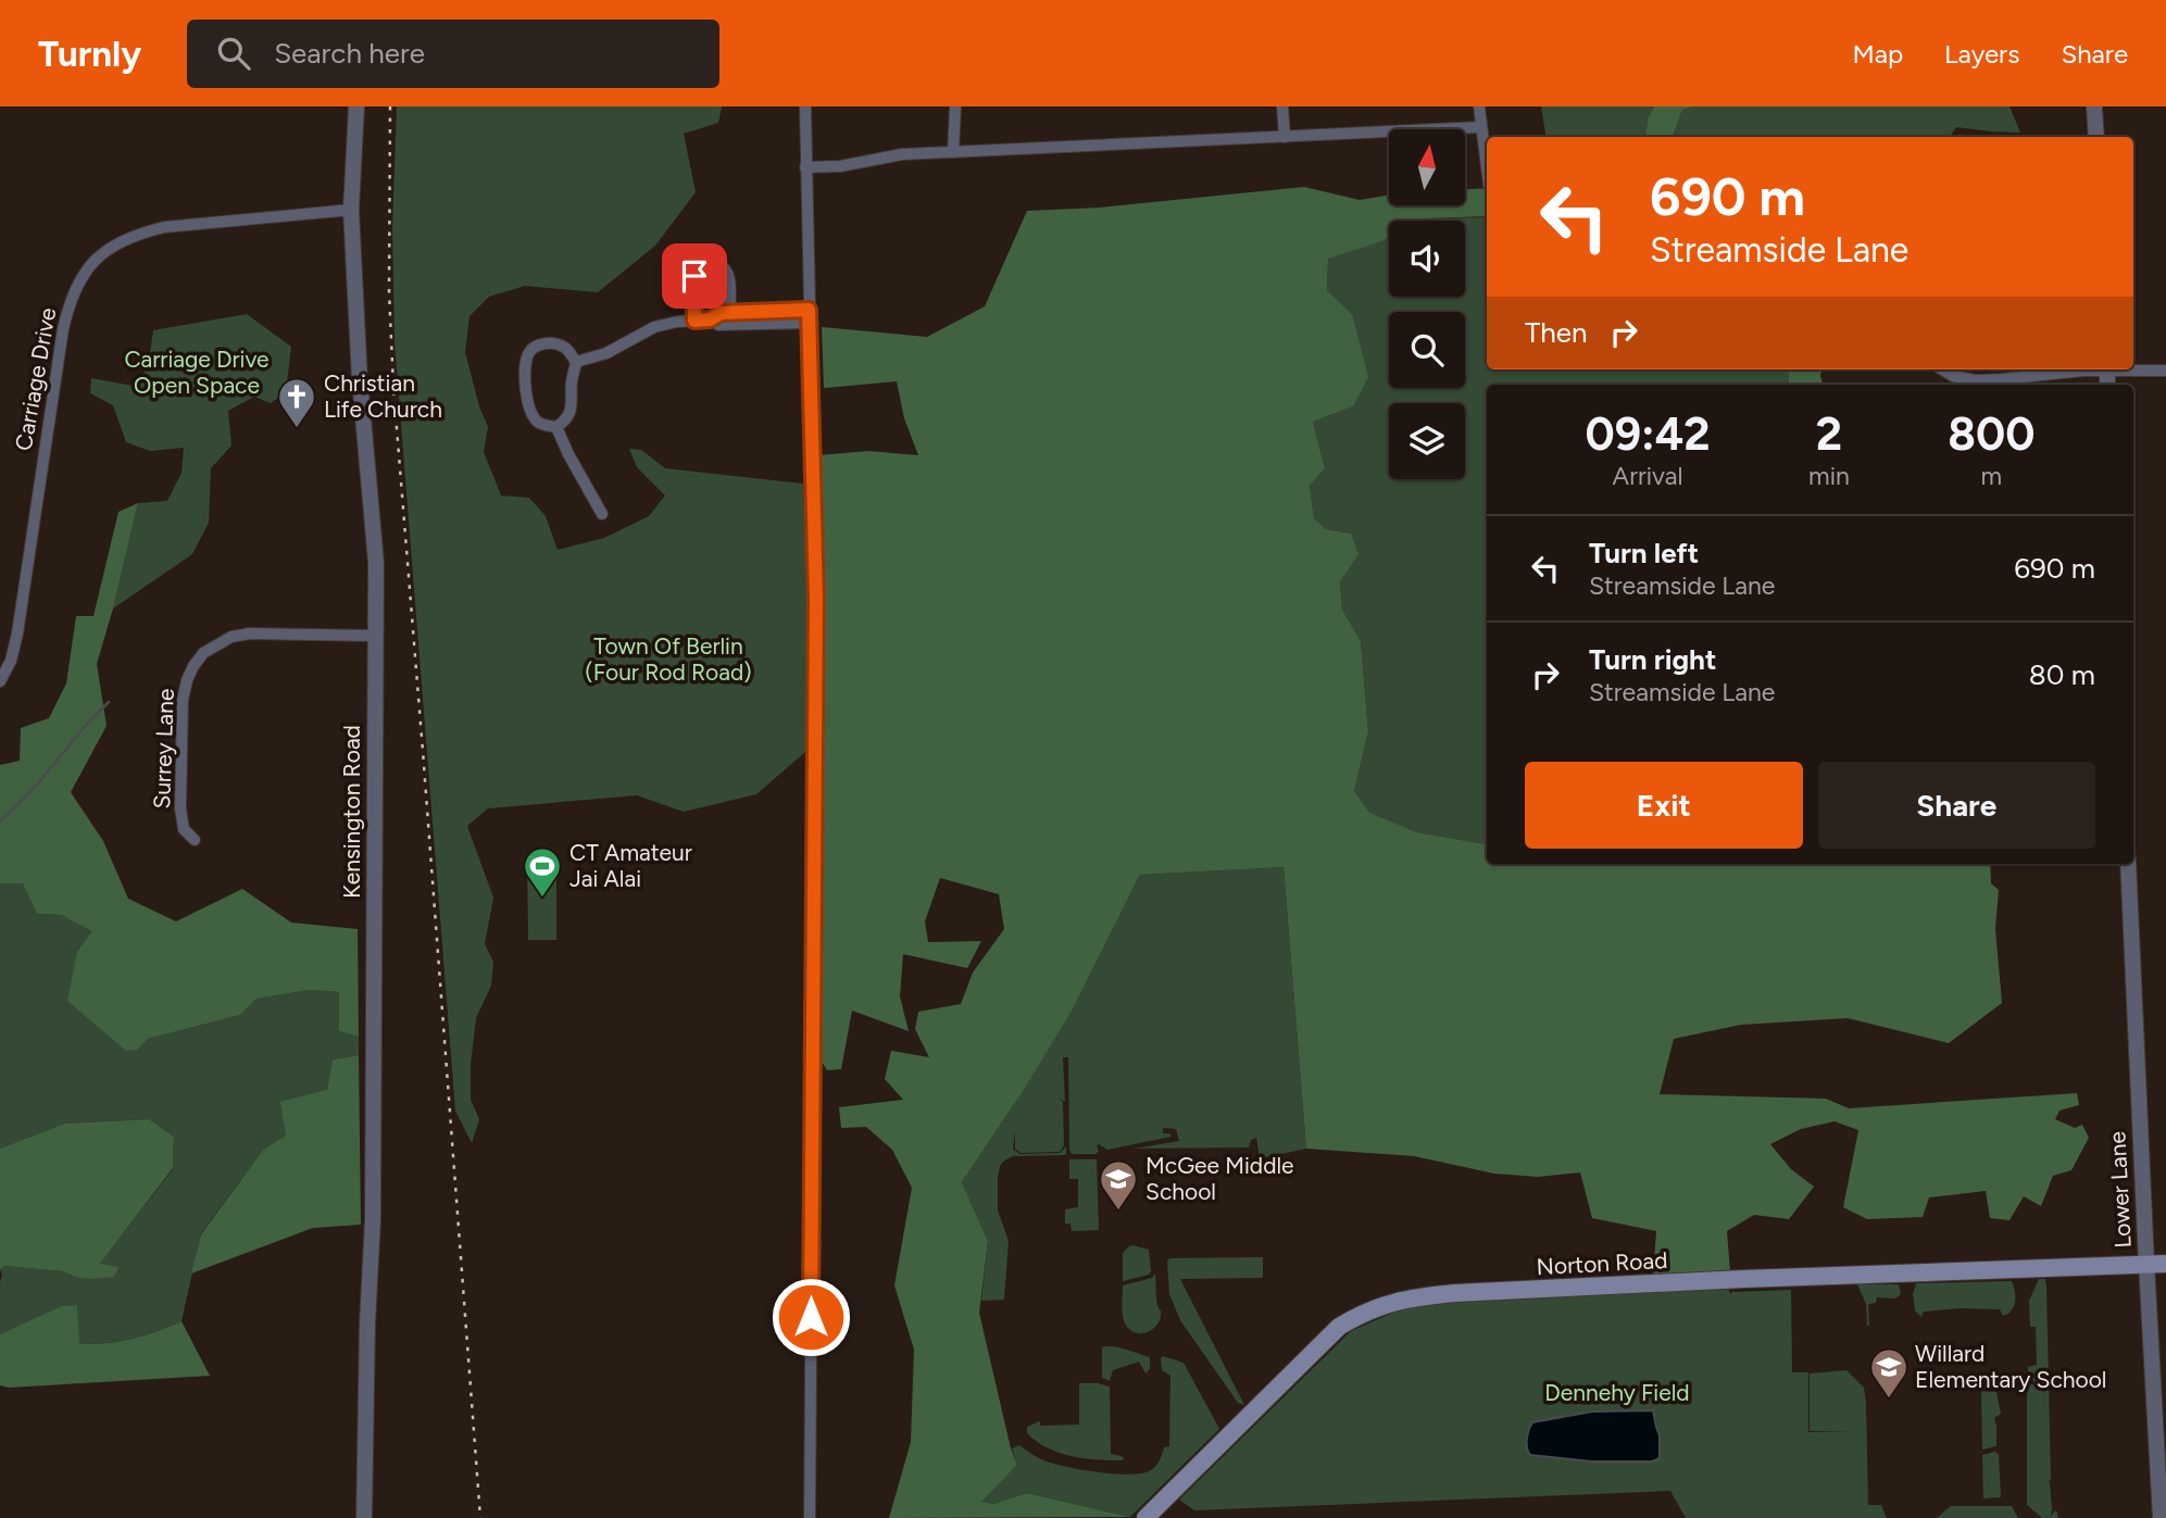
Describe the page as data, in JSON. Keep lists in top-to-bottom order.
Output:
{
  "streets": {
    "main road": ["Norton Road"],
    "street": [
      "Carriage Drive",
      "Surrey Lane",
      "Kensington Road",
      "Lower Lane"
    ]
  },
  "crossings": [
    ["Carriage Drive", "Kensington Road"],
    ["Surrey Lane", "Kensington Road"],
    ["Lower Lane", "Norton Road"]
  ],
  "parks": ["Carriage Drive Open Space", "Town Of Berlin (Four Rod Road)", "Dennehy Field"],
  "places": {
    "church": ["Christian Life Church"],
    "sports": ["CT Amateur Jai Alai"],
    "school or university": ["McGee Middle School", "Willard Elementary School"]
  },
  "north": "top",
  "page": {
    "header": "Turnly",
    "search": "Search here",
    "nav": ["Map", "Layers", "Share"],
    "turn": ["690 m", "Streamside Lane"],
    "then": "Then",
    "eta": [
      "09:42",
      "Arrival",
      "2",
      "min",
      "800",
      "m"
    ],
    "list": [
      {
        "name": "Turn left",
        "note": "Streamside Lane",
        "value": "690 m"
      },
      {
        "name": "Turn right",
        "note": "Streamside Lane",
        "value": "80 m"
      }
    ],
    "buttons": ["Exit", "Share"]
  }
}
